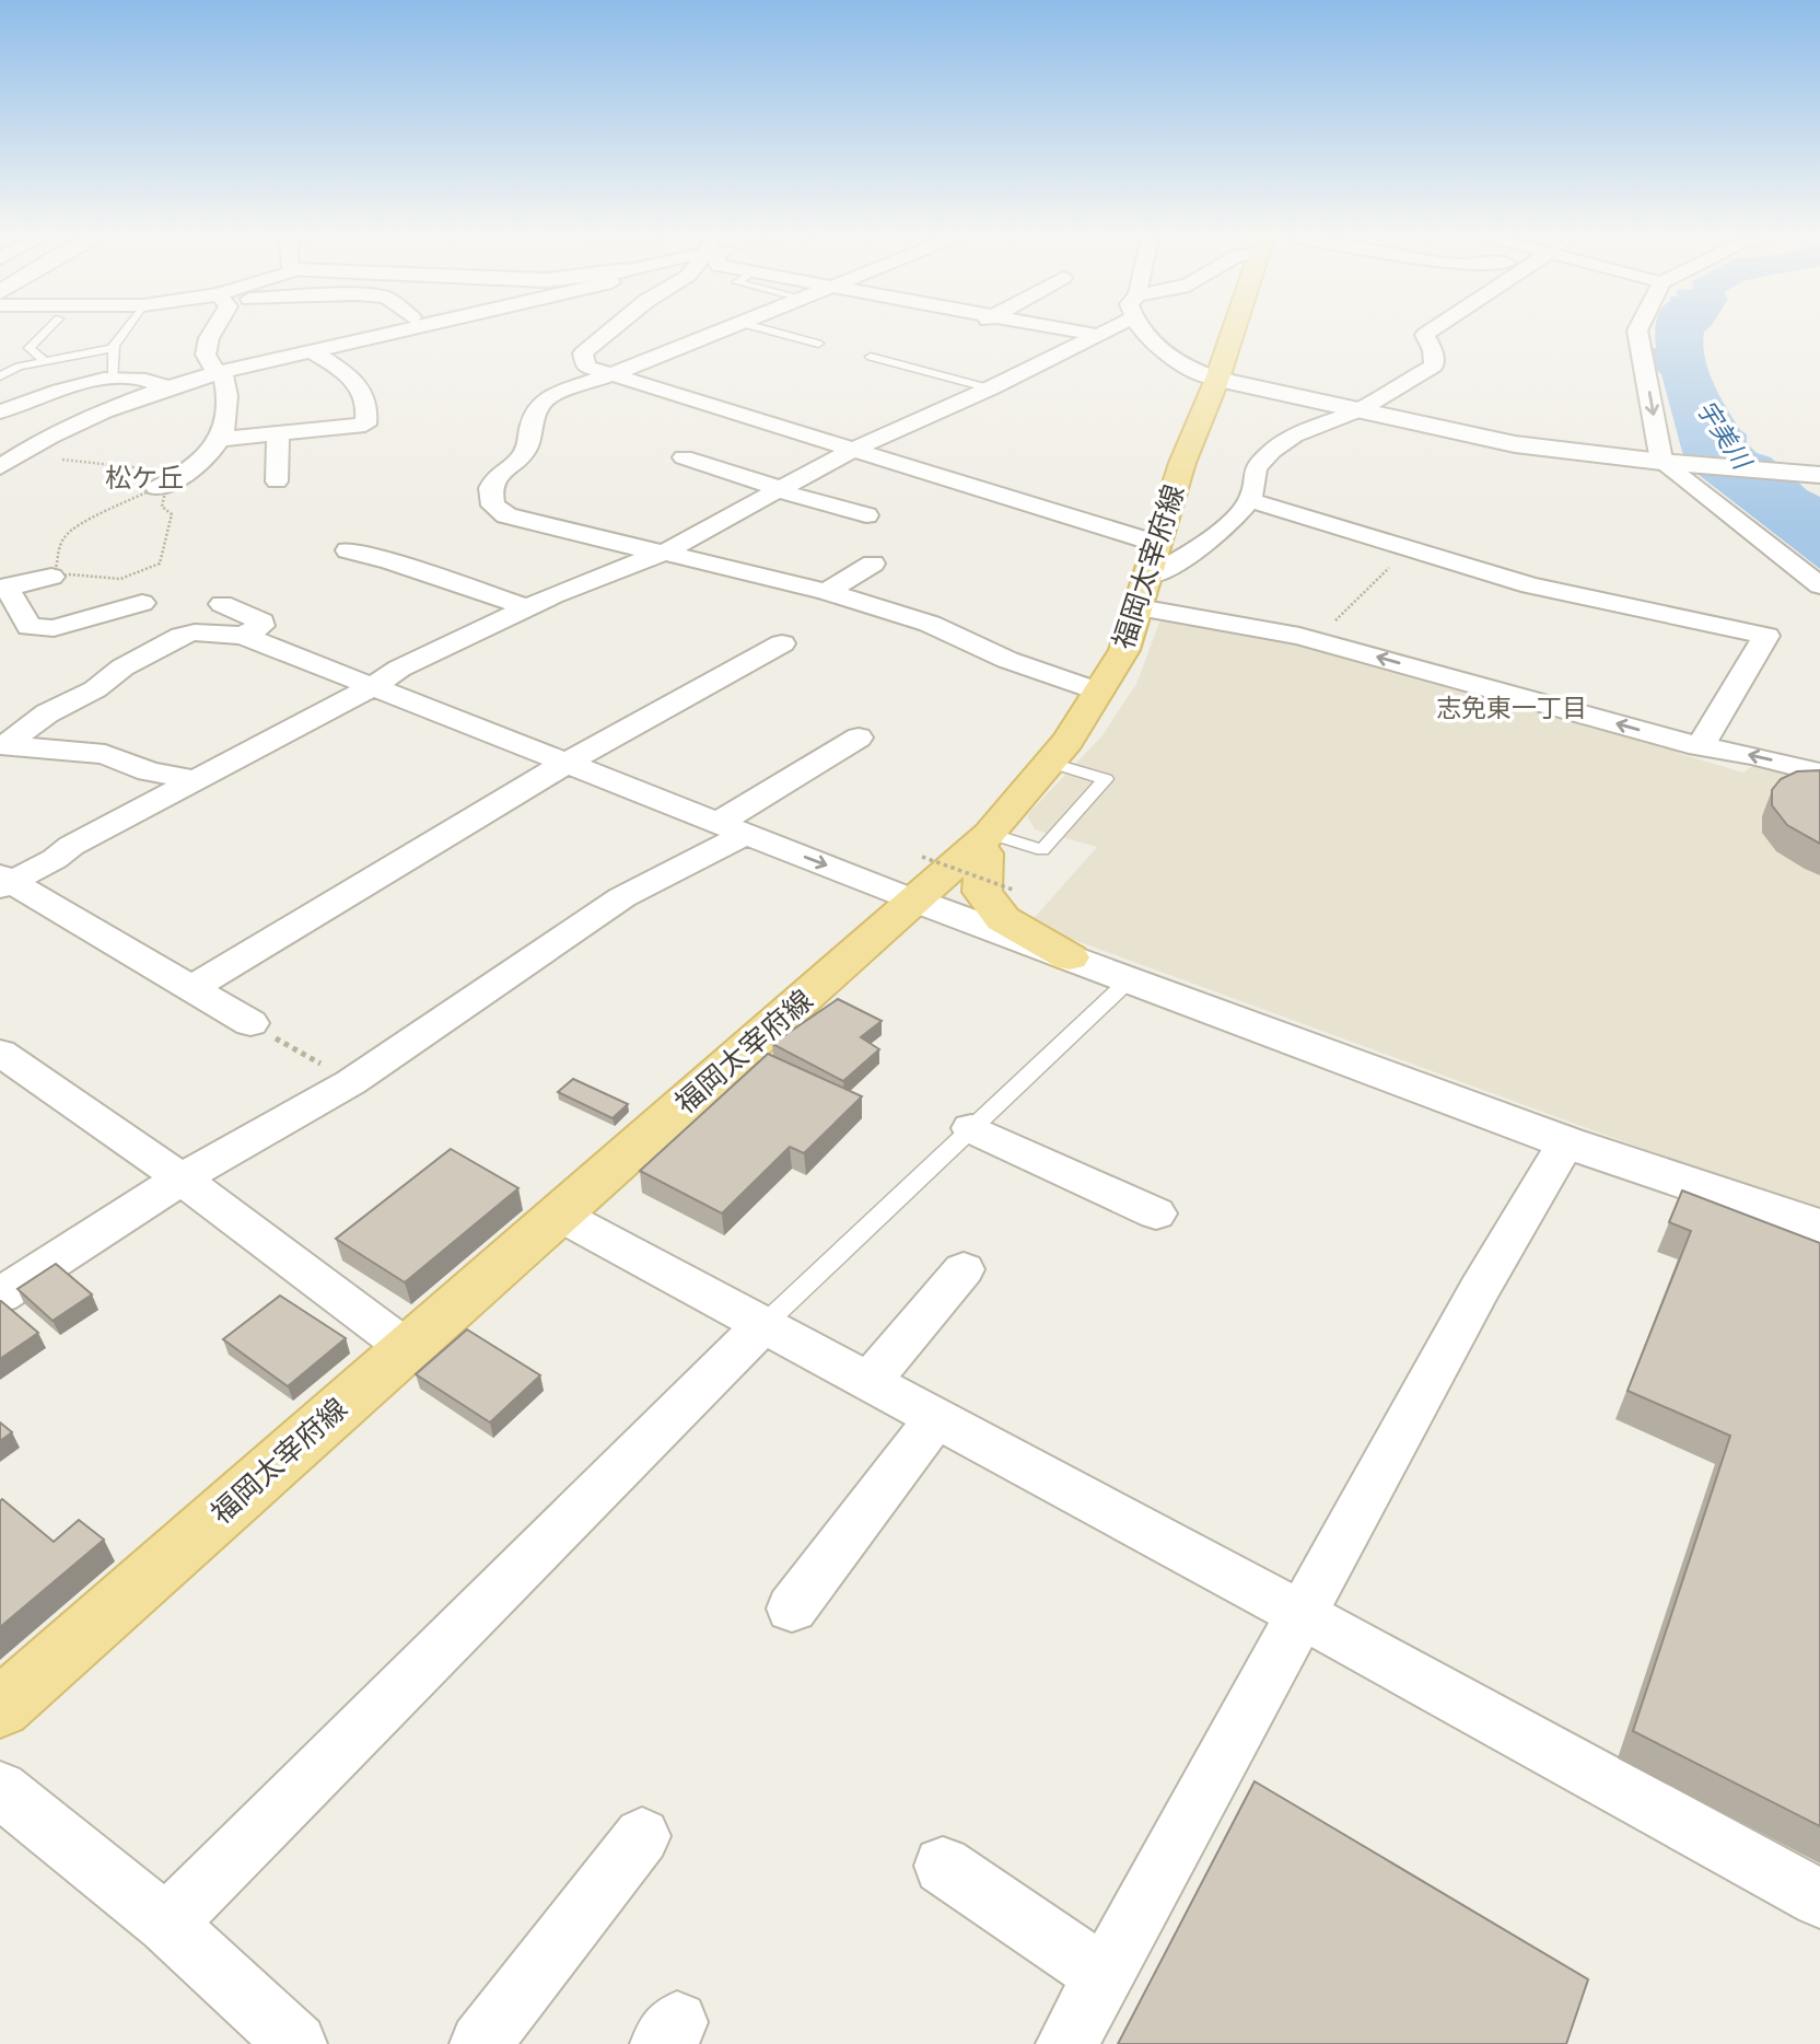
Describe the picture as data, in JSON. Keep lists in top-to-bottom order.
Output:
{
  "streets": {
    "main road": ["福岡太宰府線"]
  },
  "districts": ["松ケ丘", "志免東一丁目"],
  "water": ["宇美川"]
}
